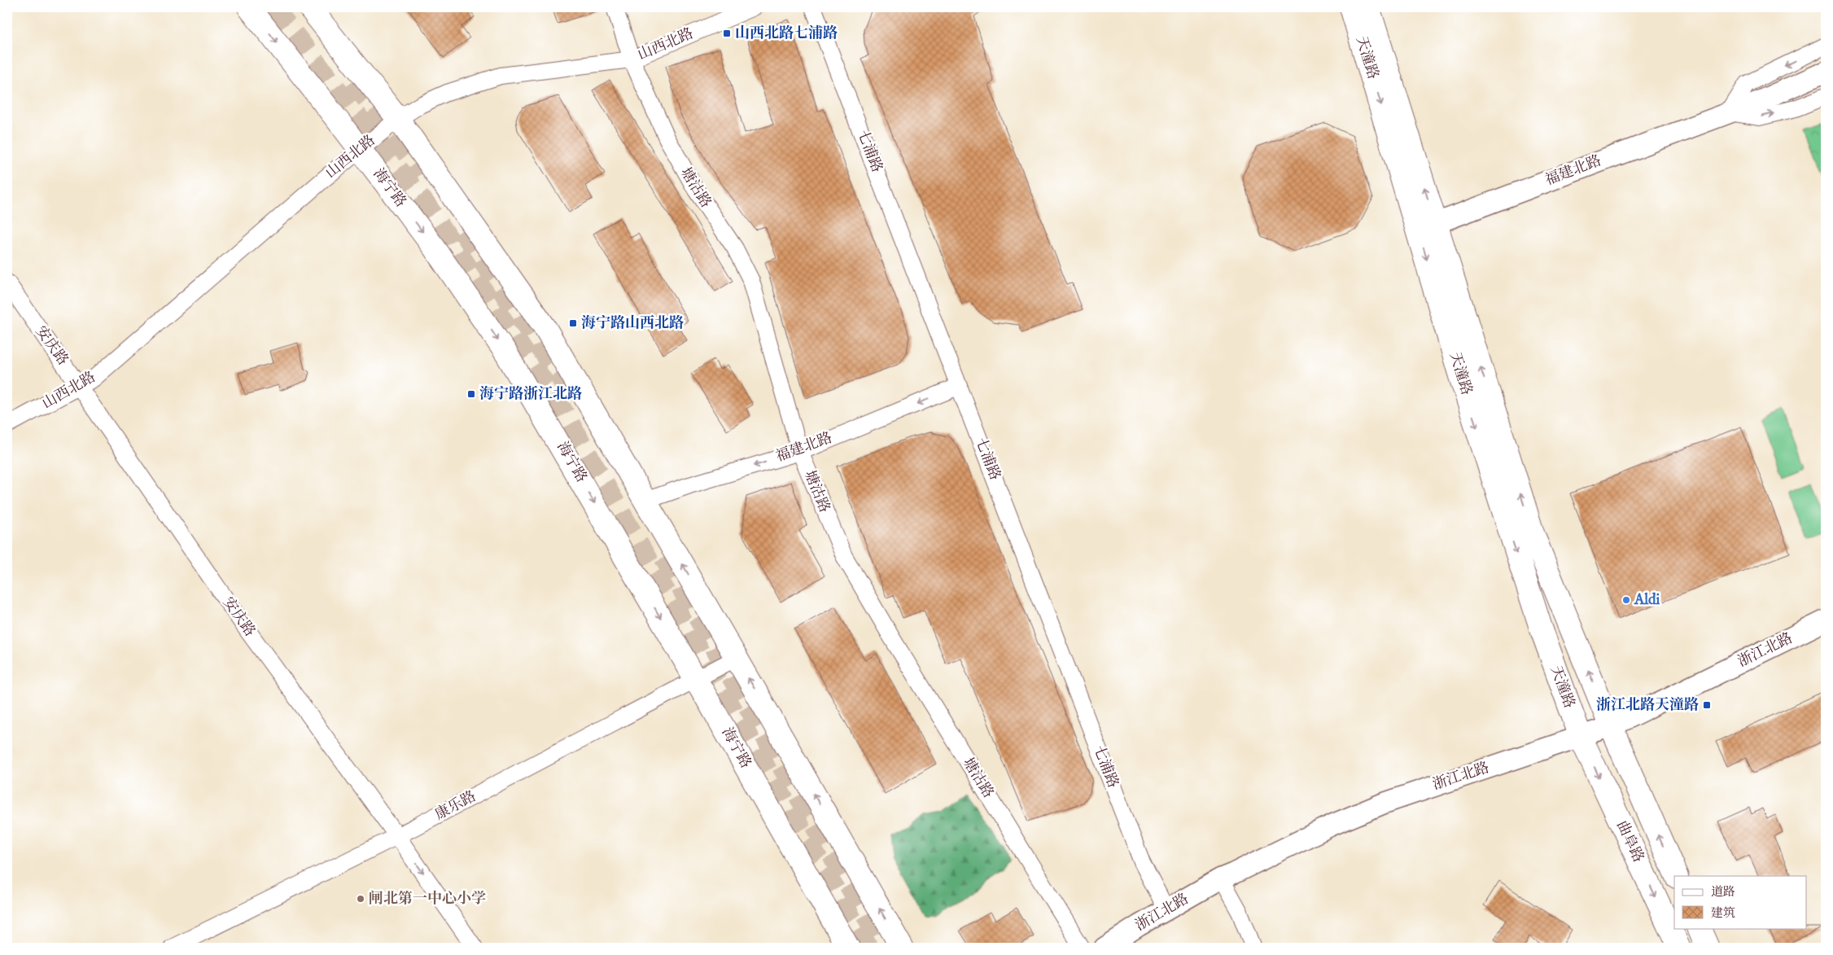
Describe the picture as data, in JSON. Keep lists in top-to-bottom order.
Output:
{
  "streets": {
    "main road": ["天潼路", "海宁路", "曲阜路"],
    "street": [
      "山西北路",
      "七浦路",
      "福建北路",
      "塘沽路",
      "安庆路",
      "浙江北路",
      "康乐路"
    ]
  },
  "crossings": [
    ["山西北路", "海宁路"],
    ["山西北路", "塘沽路"],
    ["山西北路", "安庆路"],
    ["天潼路", "福建北路"],
    ["天潼路", "浙江北路"],
    ["天潼路", "曲阜路"],
    ["七浦路", "福建北路"],
    ["七浦路", "浙江北路"],
    ["福建北路", "塘沽路"],
    ["海宁路", "康乐路"],
    ["安庆路", "康乐路"],
    ["浙江北路", "曲阜路"]
  ],
  "places": {
    "transit": [
      "山西北路七浦路",
      "海宁路山西北路",
      "海宁路浙江北路",
      "浙江北路天潼路"
    ],
    "other": ["Aldi", "闸北第一中心小学"]
  },
  "legend": ["道路", "建筑"]
}
